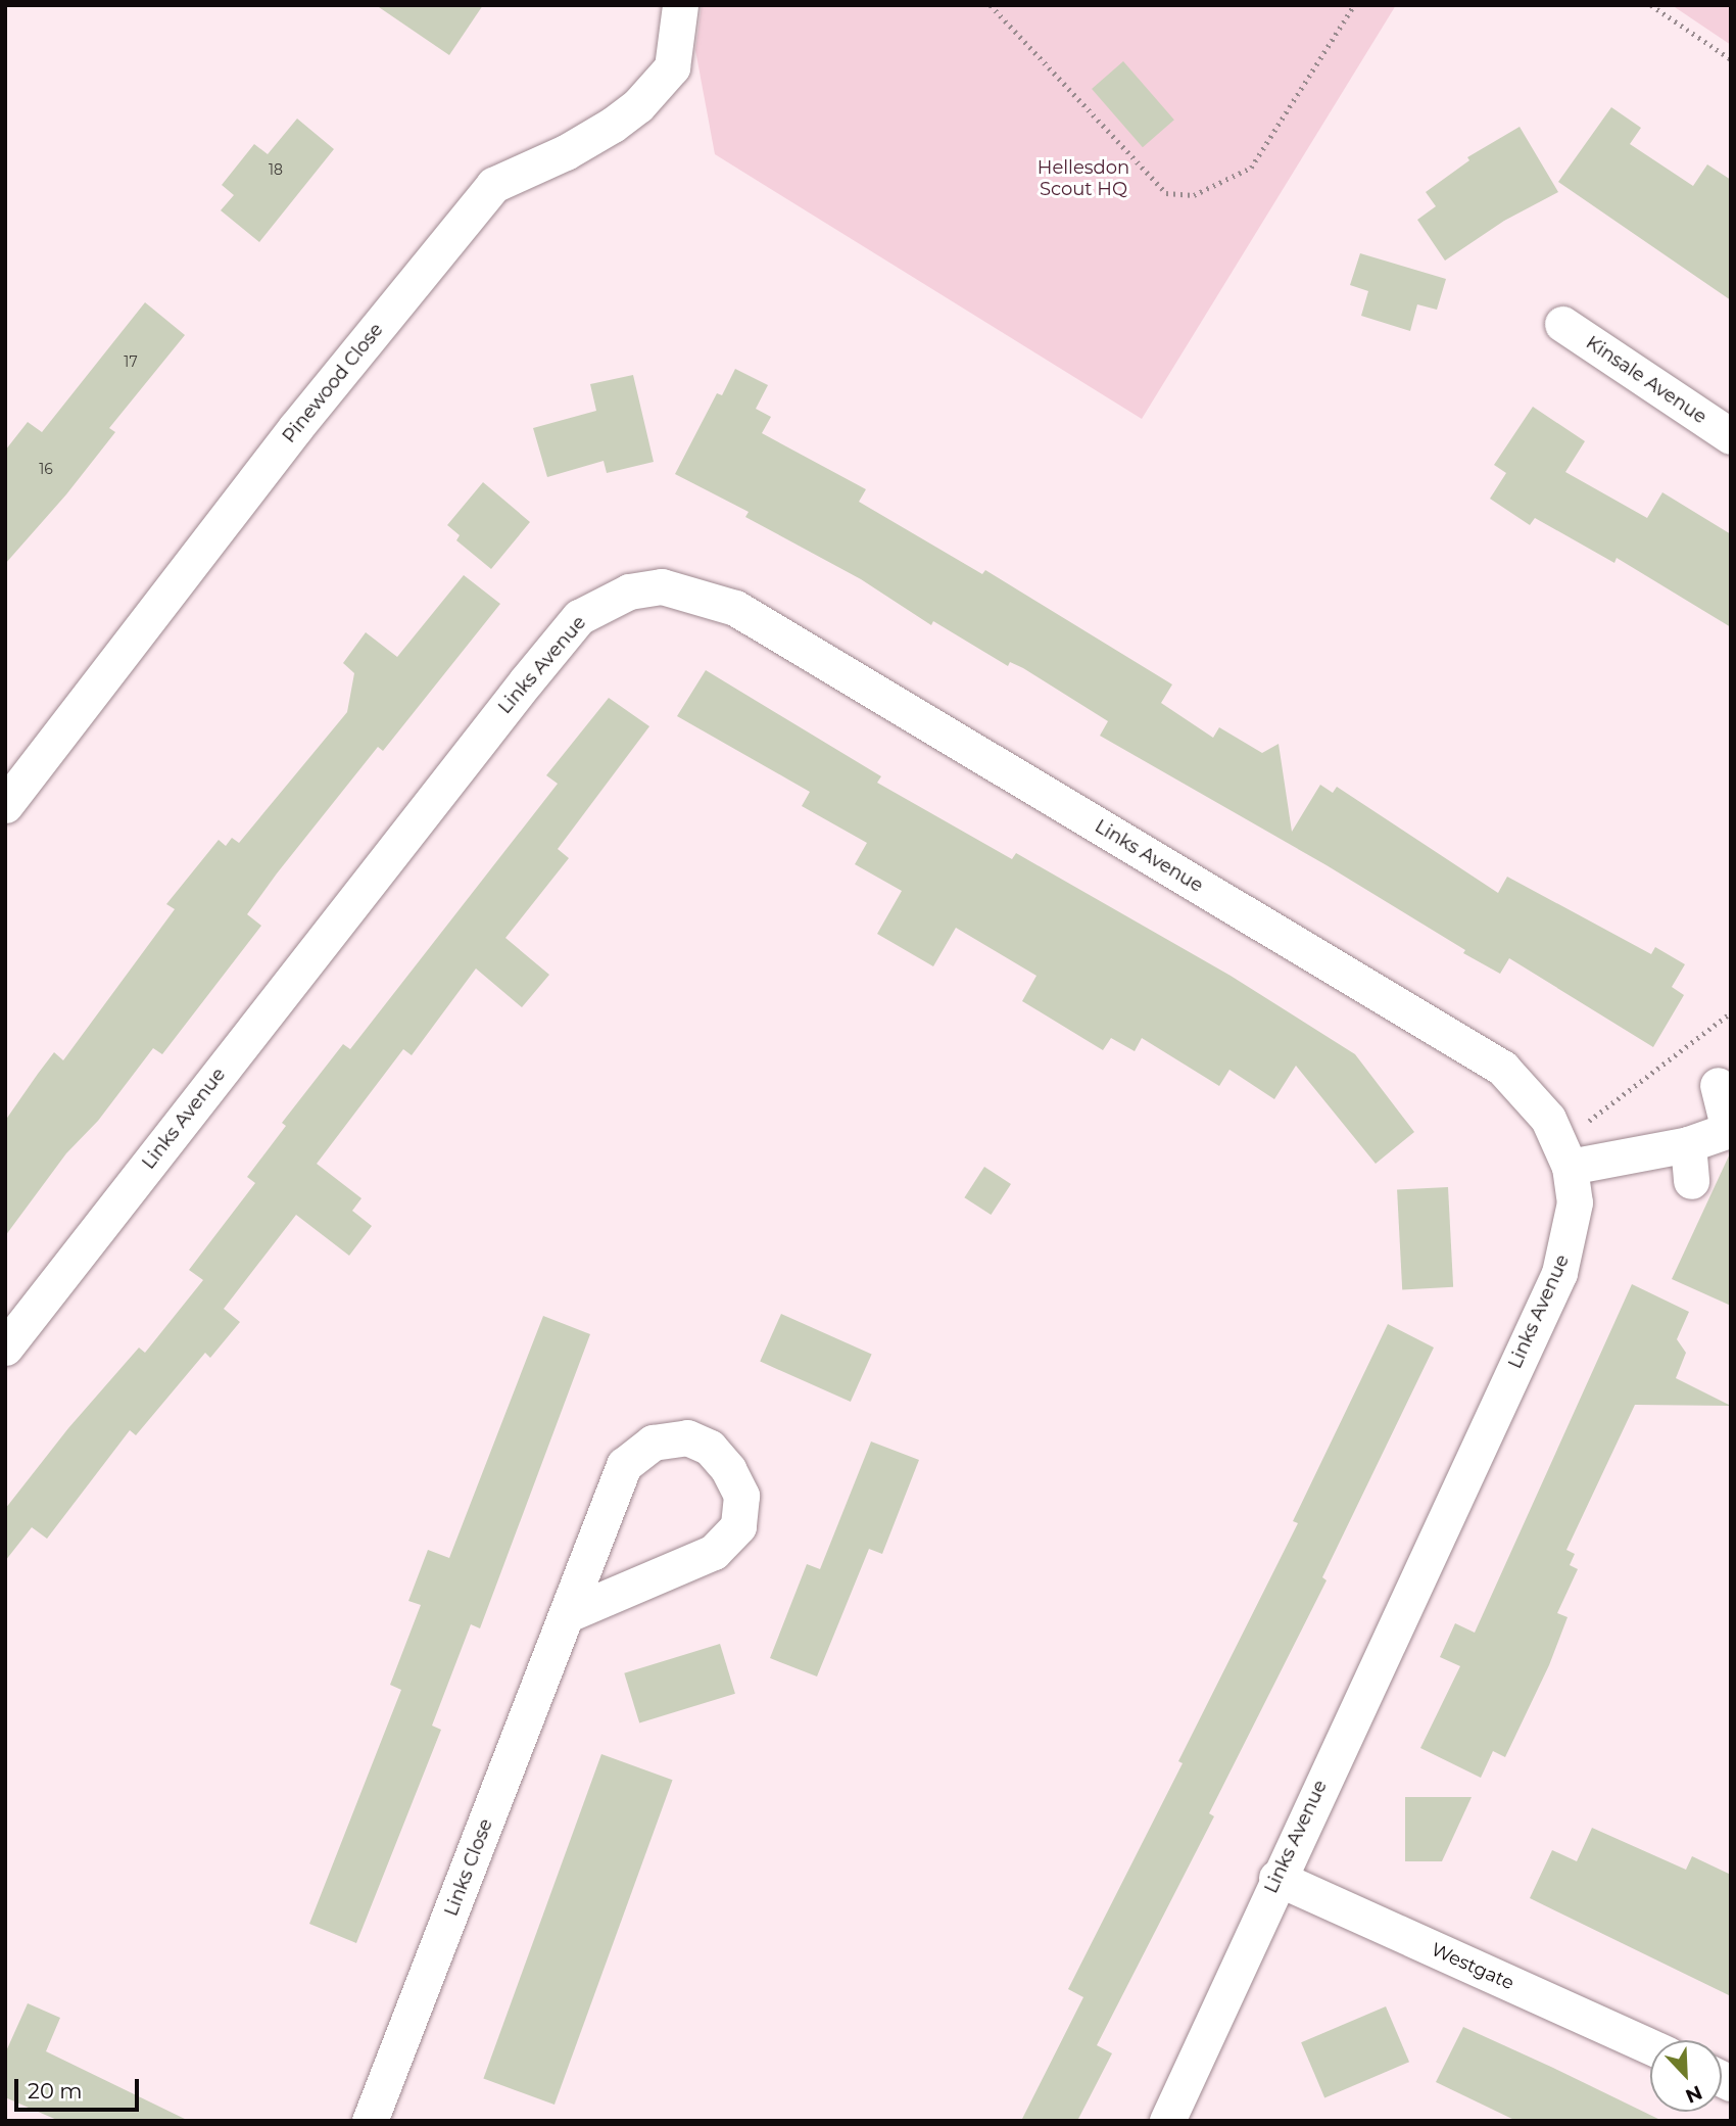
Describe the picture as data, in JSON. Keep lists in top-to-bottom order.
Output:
{
  "streets": {
    "street": [
      "Kinsale Avenue",
      "Pinewood Close",
      "Links Avenue",
      "Links Close",
      "Westgate"
    ]
  },
  "crossings": [
    ["Links Avenue", "Westgate"]
  ],
  "parks": ["Hellesdon Scout HQ"],
  "house_numbers": ["18", "17", "16"],
  "scale_bar": "20 m",
  "north": "bottom right"
}
